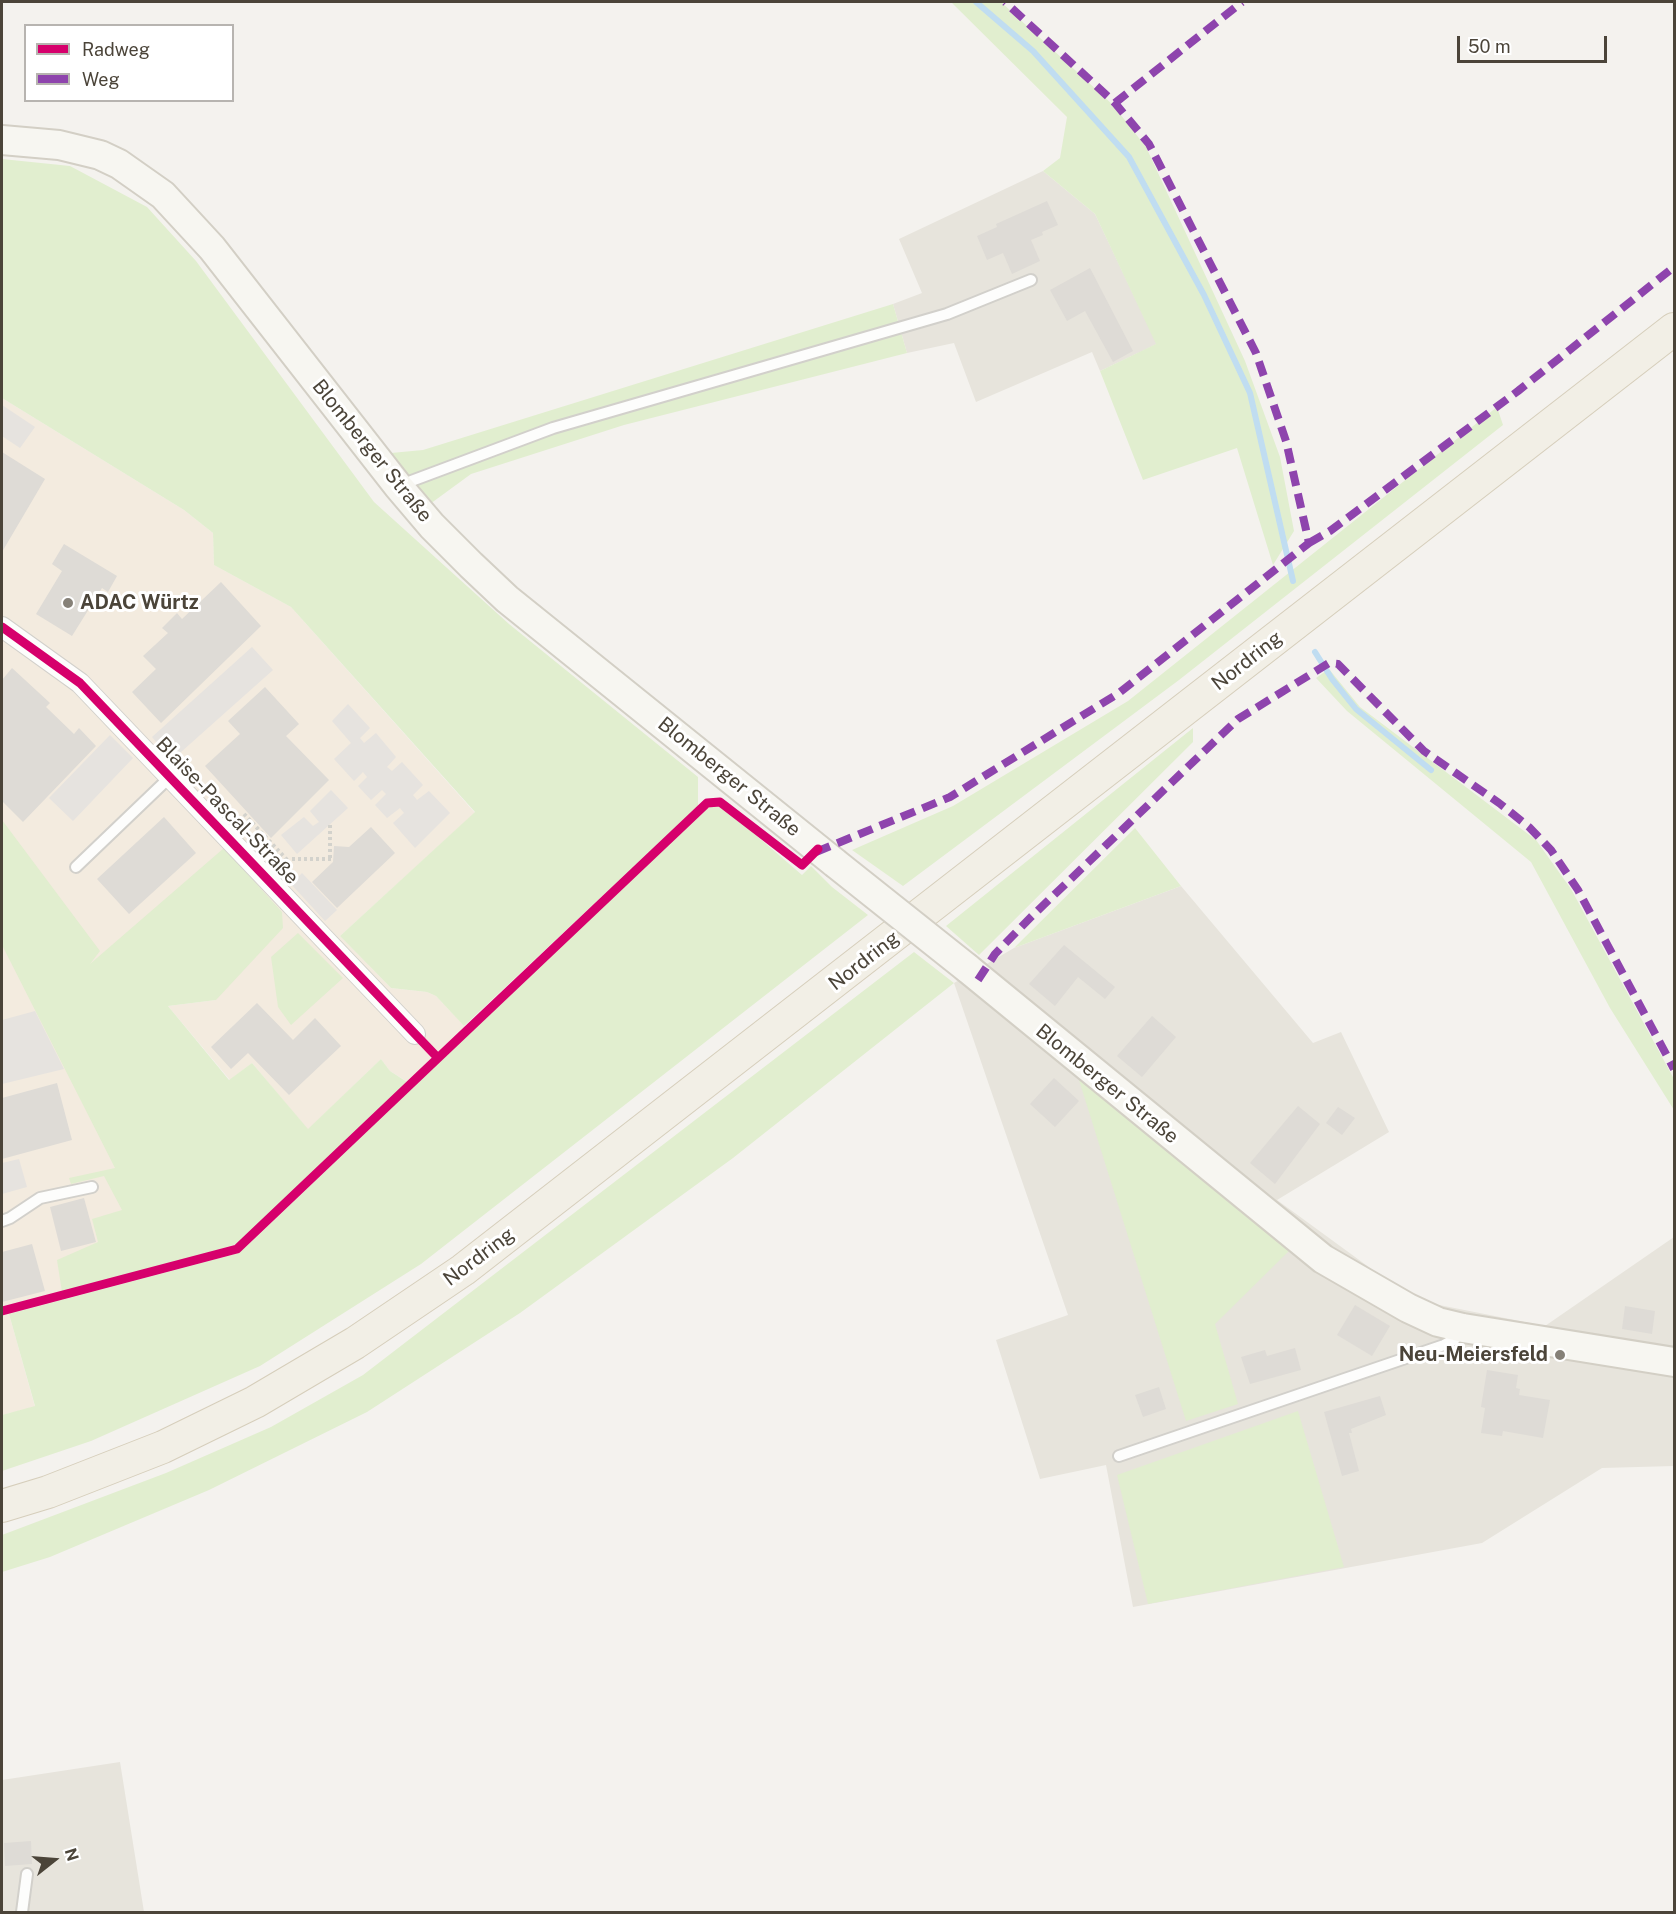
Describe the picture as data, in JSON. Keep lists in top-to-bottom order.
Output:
{
  "streets": {
    "main road": ["Blomberger Straße", "Nordring"],
    "street": ["Blaise-Pascal-Straße"]
  },
  "places": ["ADAC Würtz", "Neu-Meiersfeld"],
  "legend": ["Radweg", "Weg"],
  "scale_bar": "50 m",
  "north": "right"
}
